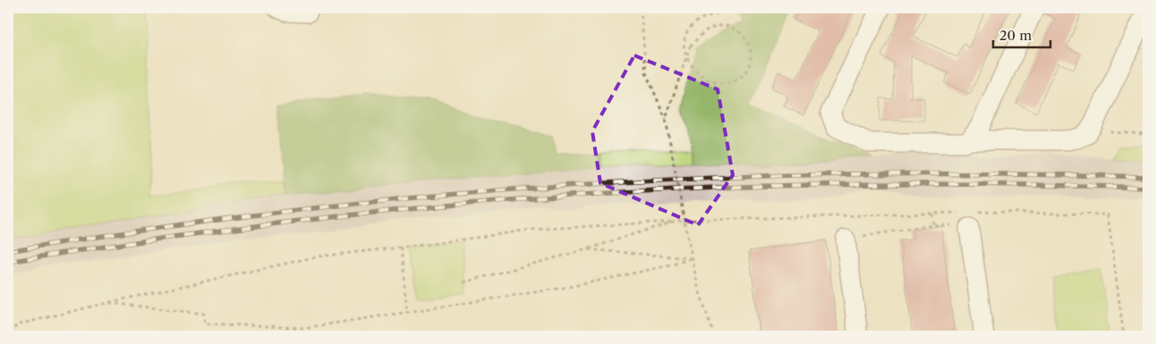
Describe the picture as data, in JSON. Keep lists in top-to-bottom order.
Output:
{
  "scale_bar": "20 m"
}
